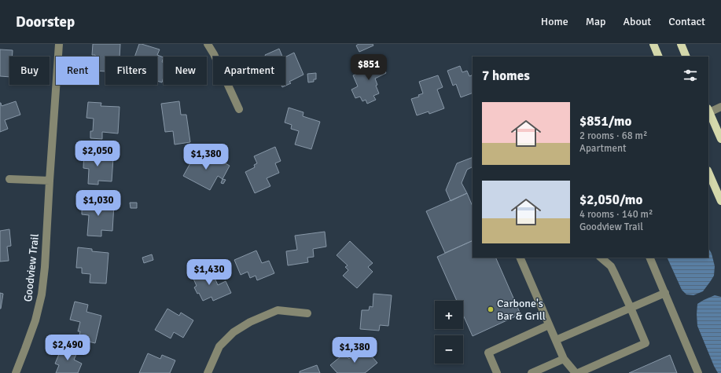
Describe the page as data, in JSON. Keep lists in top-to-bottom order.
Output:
{
  "streets": {
    "street": ["Goodview Trail"]
  },
  "places": ["Carbone's Bar & Grill"],
  "page": {
    "header": "Doorstep",
    "nav": [
      "Home",
      "Map",
      "About",
      "Contact"
    ],
    "price": [
      "$851",
      "$2,050",
      "$1,380",
      "$1,030",
      "$1,430",
      "$2,490",
      "$1,380"
    ],
    "chip": [
      "Buy",
      "Rent",
      "Filters",
      "New",
      "Apartment"
    ],
    "heading": "7 homes",
    "list": [
      {
        "name": "$851/mo",
        "note": "2 rooms · 68 m² · Apartment"
      },
      {
        "name": "$2,050/mo",
        "note": "4 rooms · 140 m² · Goodview Trail"
      }
    ],
    "map_buttons": ["+", "−"]
  }
}
